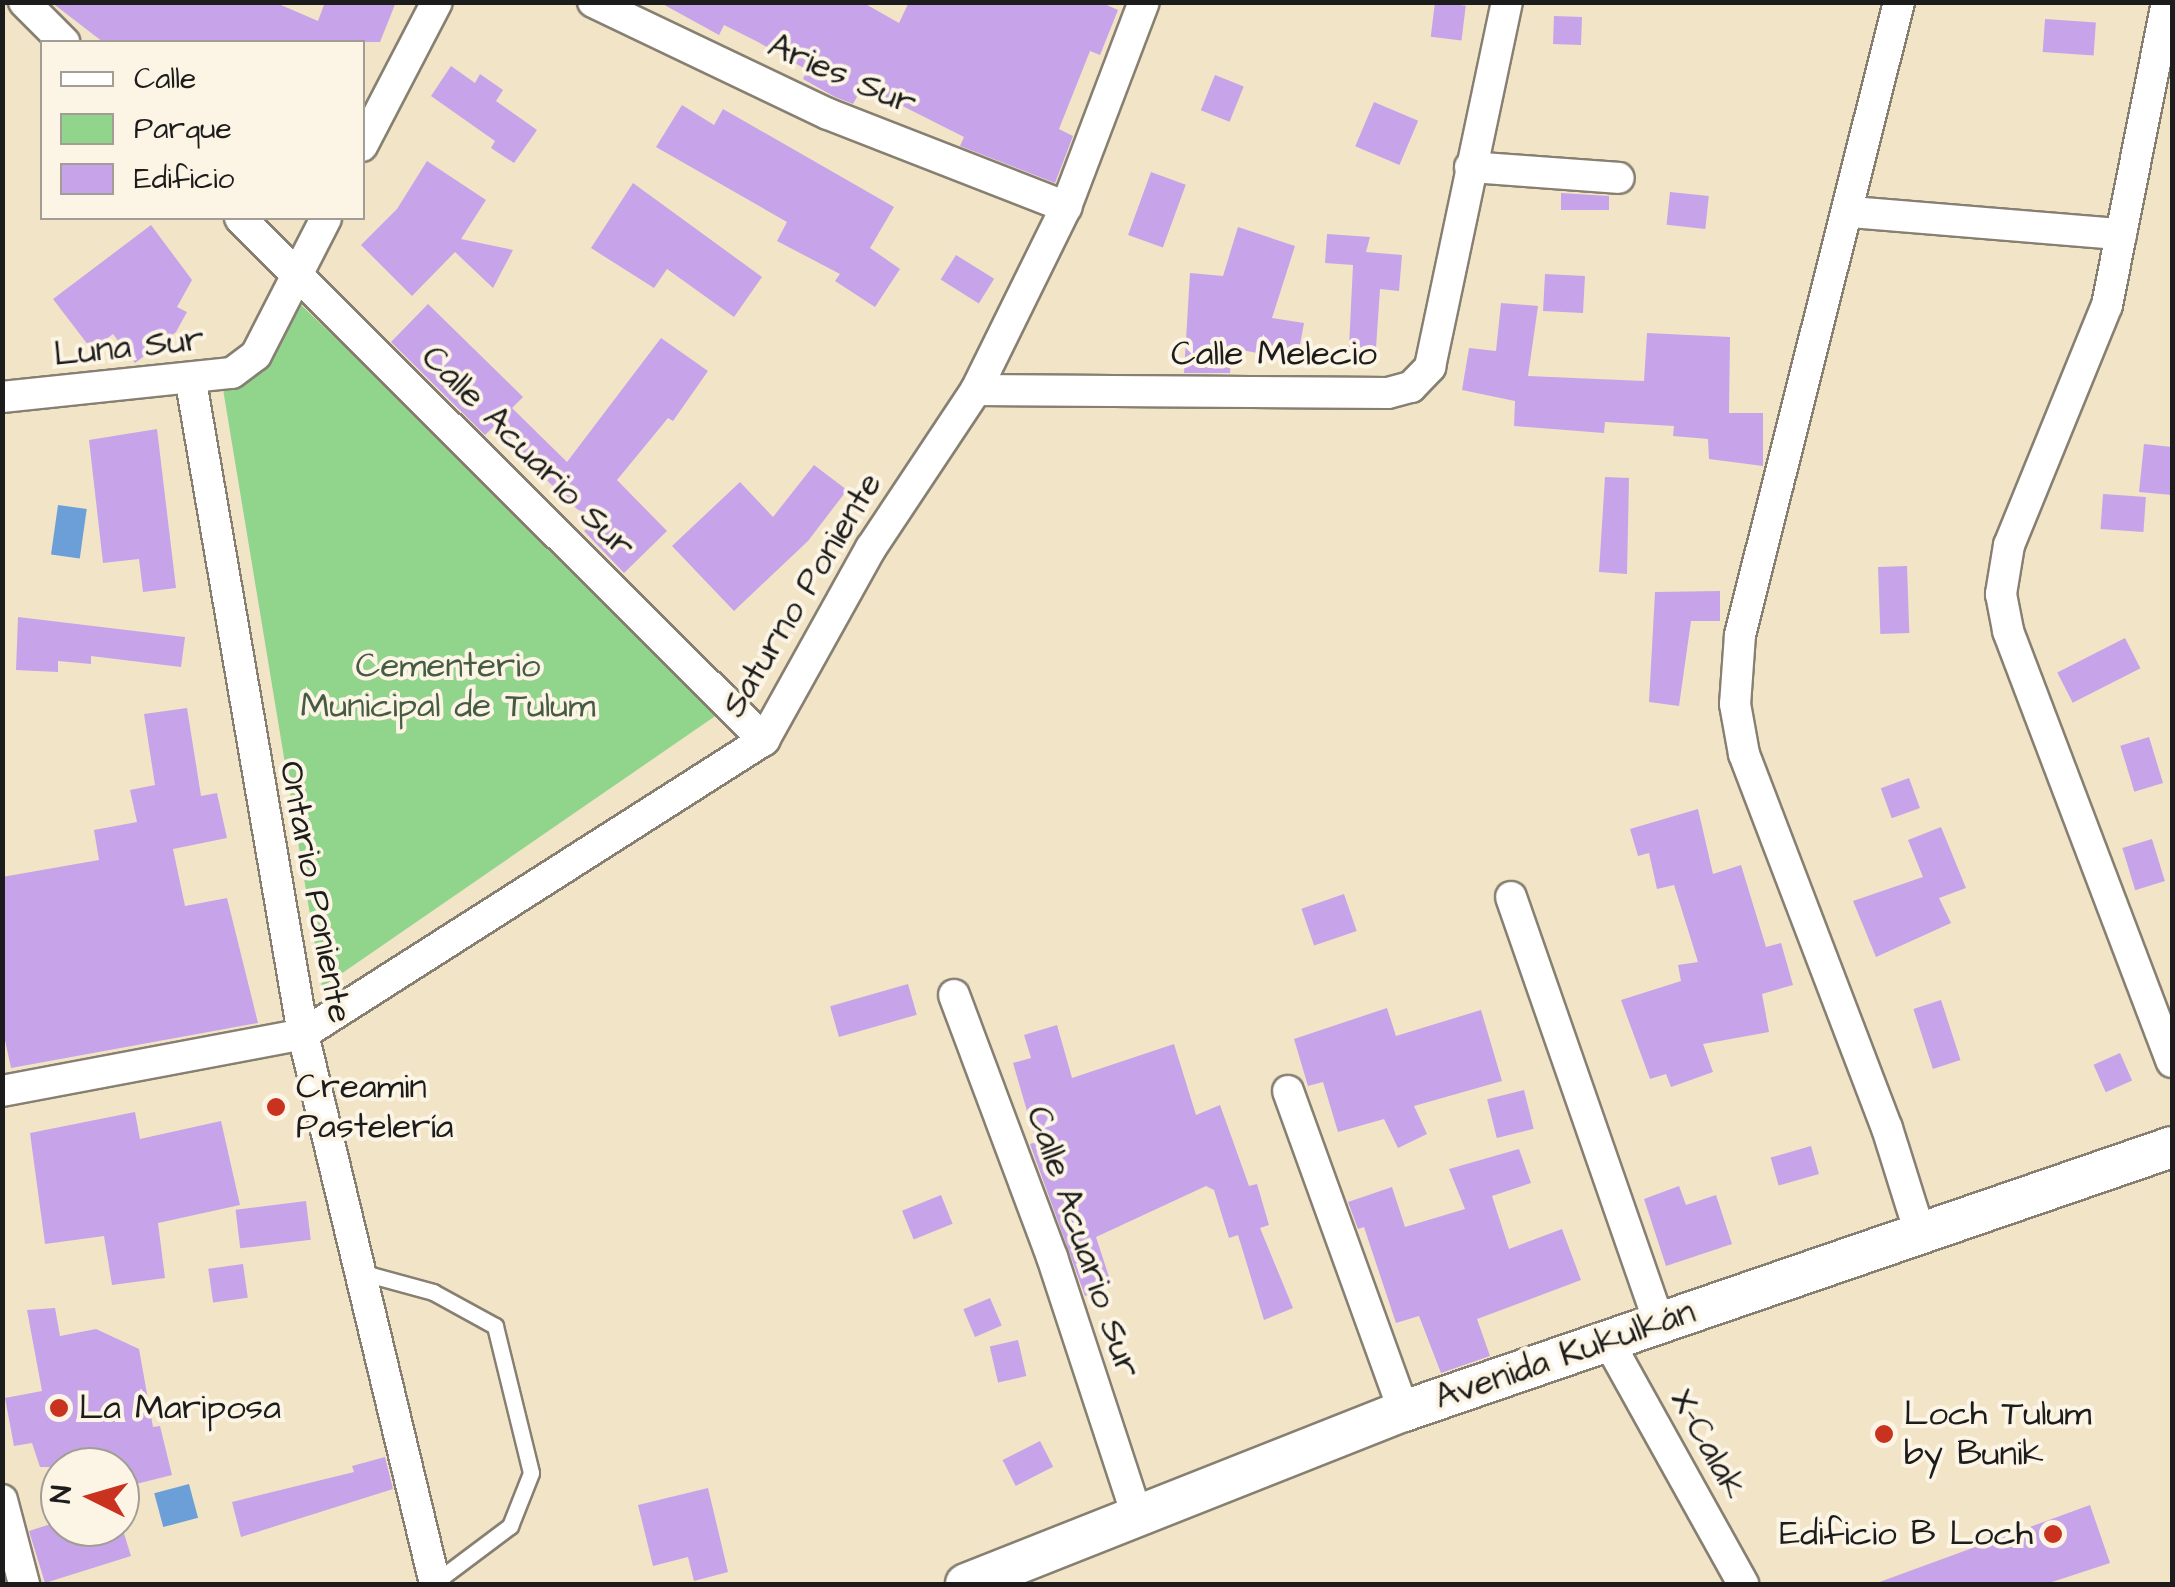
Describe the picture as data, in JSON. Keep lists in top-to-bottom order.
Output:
{
  "streets": {
    "street": [
      "Aries Sur",
      "Luna Sur",
      "Calle Melecio",
      "Calle Acuario Sur",
      "Saturno Poniente",
      "Ontario Poniente",
      "Avenida Kukulkán",
      "X-Calak"
    ]
  },
  "crossings": [
    ["Aries Sur", "Saturno Poniente"],
    ["Luna Sur", "Calle Acuario Sur"],
    ["Luna Sur", "Ontario Poniente"],
    ["Calle Melecio", "Saturno Poniente"],
    ["Calle Acuario Sur", "Saturno Poniente"],
    ["Calle Acuario Sur", "Avenida Kukulkán"],
    ["Saturno Poniente", "Ontario Poniente"],
    ["Avenida Kukulkán", "X-Calak"]
  ],
  "parks": ["Cementerio Municipal de Tulum"],
  "places": [
    "Creamin Pastelería",
    "La Mariposa",
    "Loch Tulum by Bunik",
    "Edificio B Loch"
  ],
  "legend": ["Calle", "Parque", "Edificio"],
  "north": "left"
}
